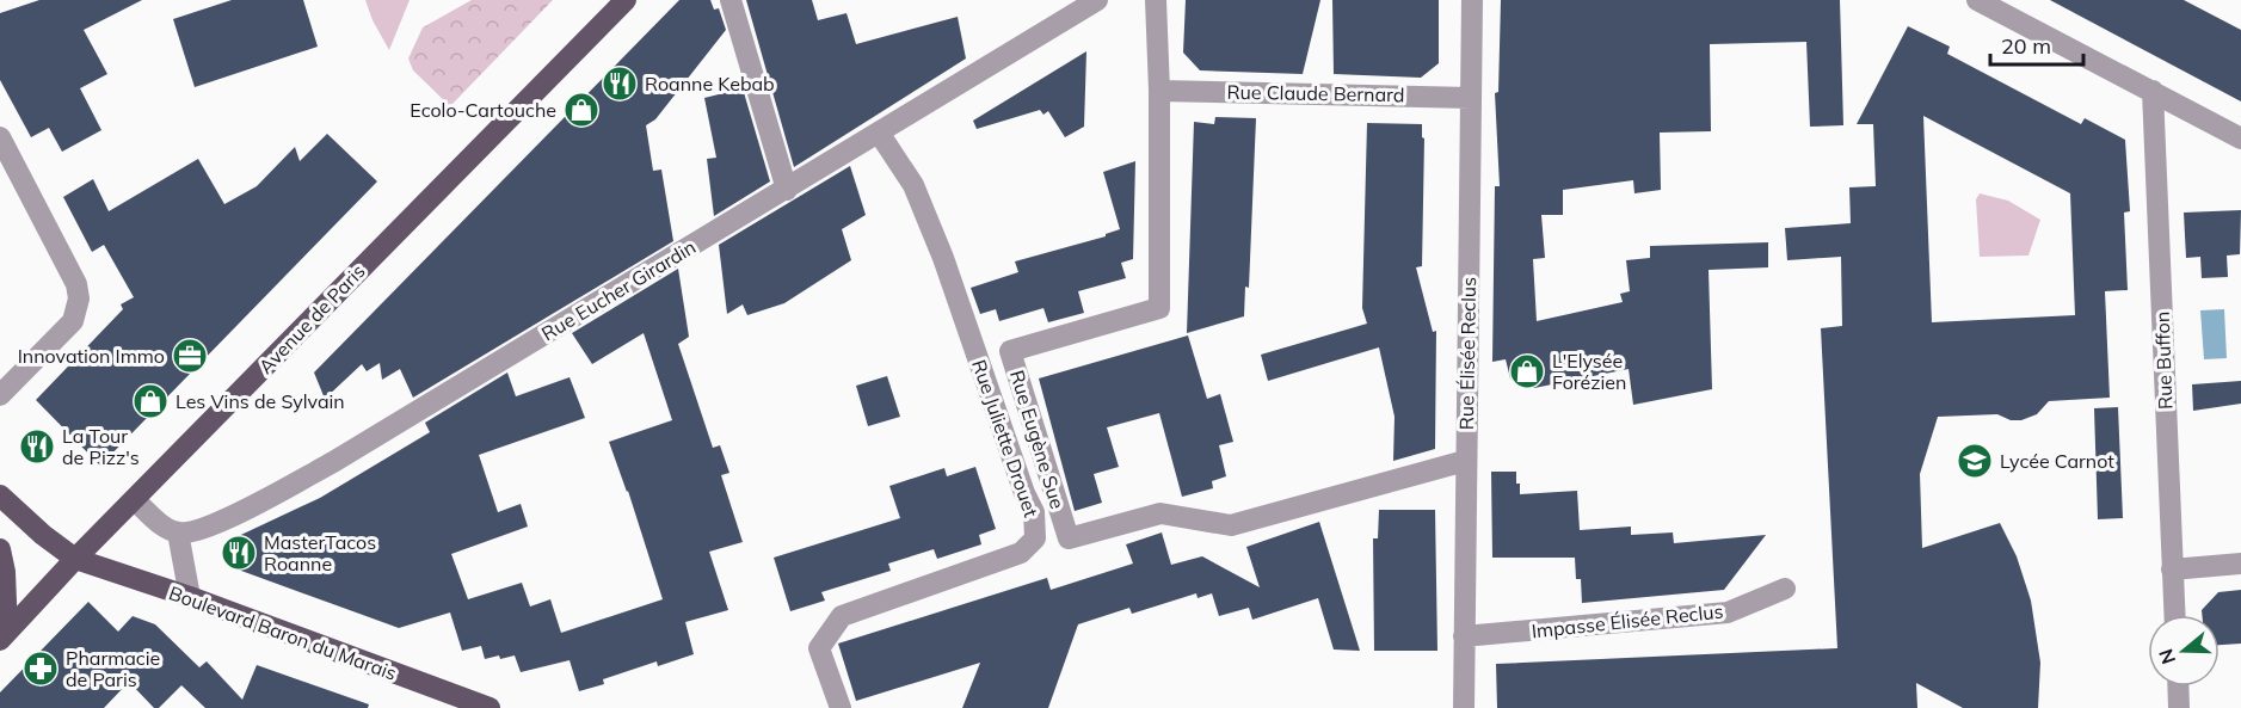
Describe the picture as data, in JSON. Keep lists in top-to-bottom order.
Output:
{
  "streets": {
    "main road": ["Avenue de Paris", "Boulevard Baron du Marais"],
    "street": [
      "Rue Claude Bernard",
      "Rue Eucher Girardin",
      "Rue Élisée Reclus",
      "Rue Buffon",
      "Rue Juliette Drouet",
      "Rue Eugène Sue",
      "Impasse Élisée Reclus"
    ]
  },
  "crossings": [
    ["Rue Claude Bernard", "Rue Élisée Reclus"],
    ["Rue Claude Bernard", "Rue Eugène Sue"],
    ["Rue Eucher Girardin", "Rue Juliette Drouet"],
    ["Avenue de Paris", "Boulevard Baron du Marais"],
    ["Rue Élisée Reclus", "Rue Eugène Sue"],
    ["Rue Élisée Reclus", "Impasse Élisée Reclus"]
  ],
  "places": {
    "restaurant": ["Roanne Kebab", "La Tour de Pizz's", "MasterTacos Roanne"],
    "shop": ["Ecolo-Cartouche", "L'Elysée Forézien", "Les Vins de Sylvain"],
    "office": ["Innovation Immo"],
    "school or university": ["Lycée Carnot"],
    "pharmacy": ["Pharmacie de Paris"]
  },
  "scale_bar": "20 m",
  "north": "left"
}
